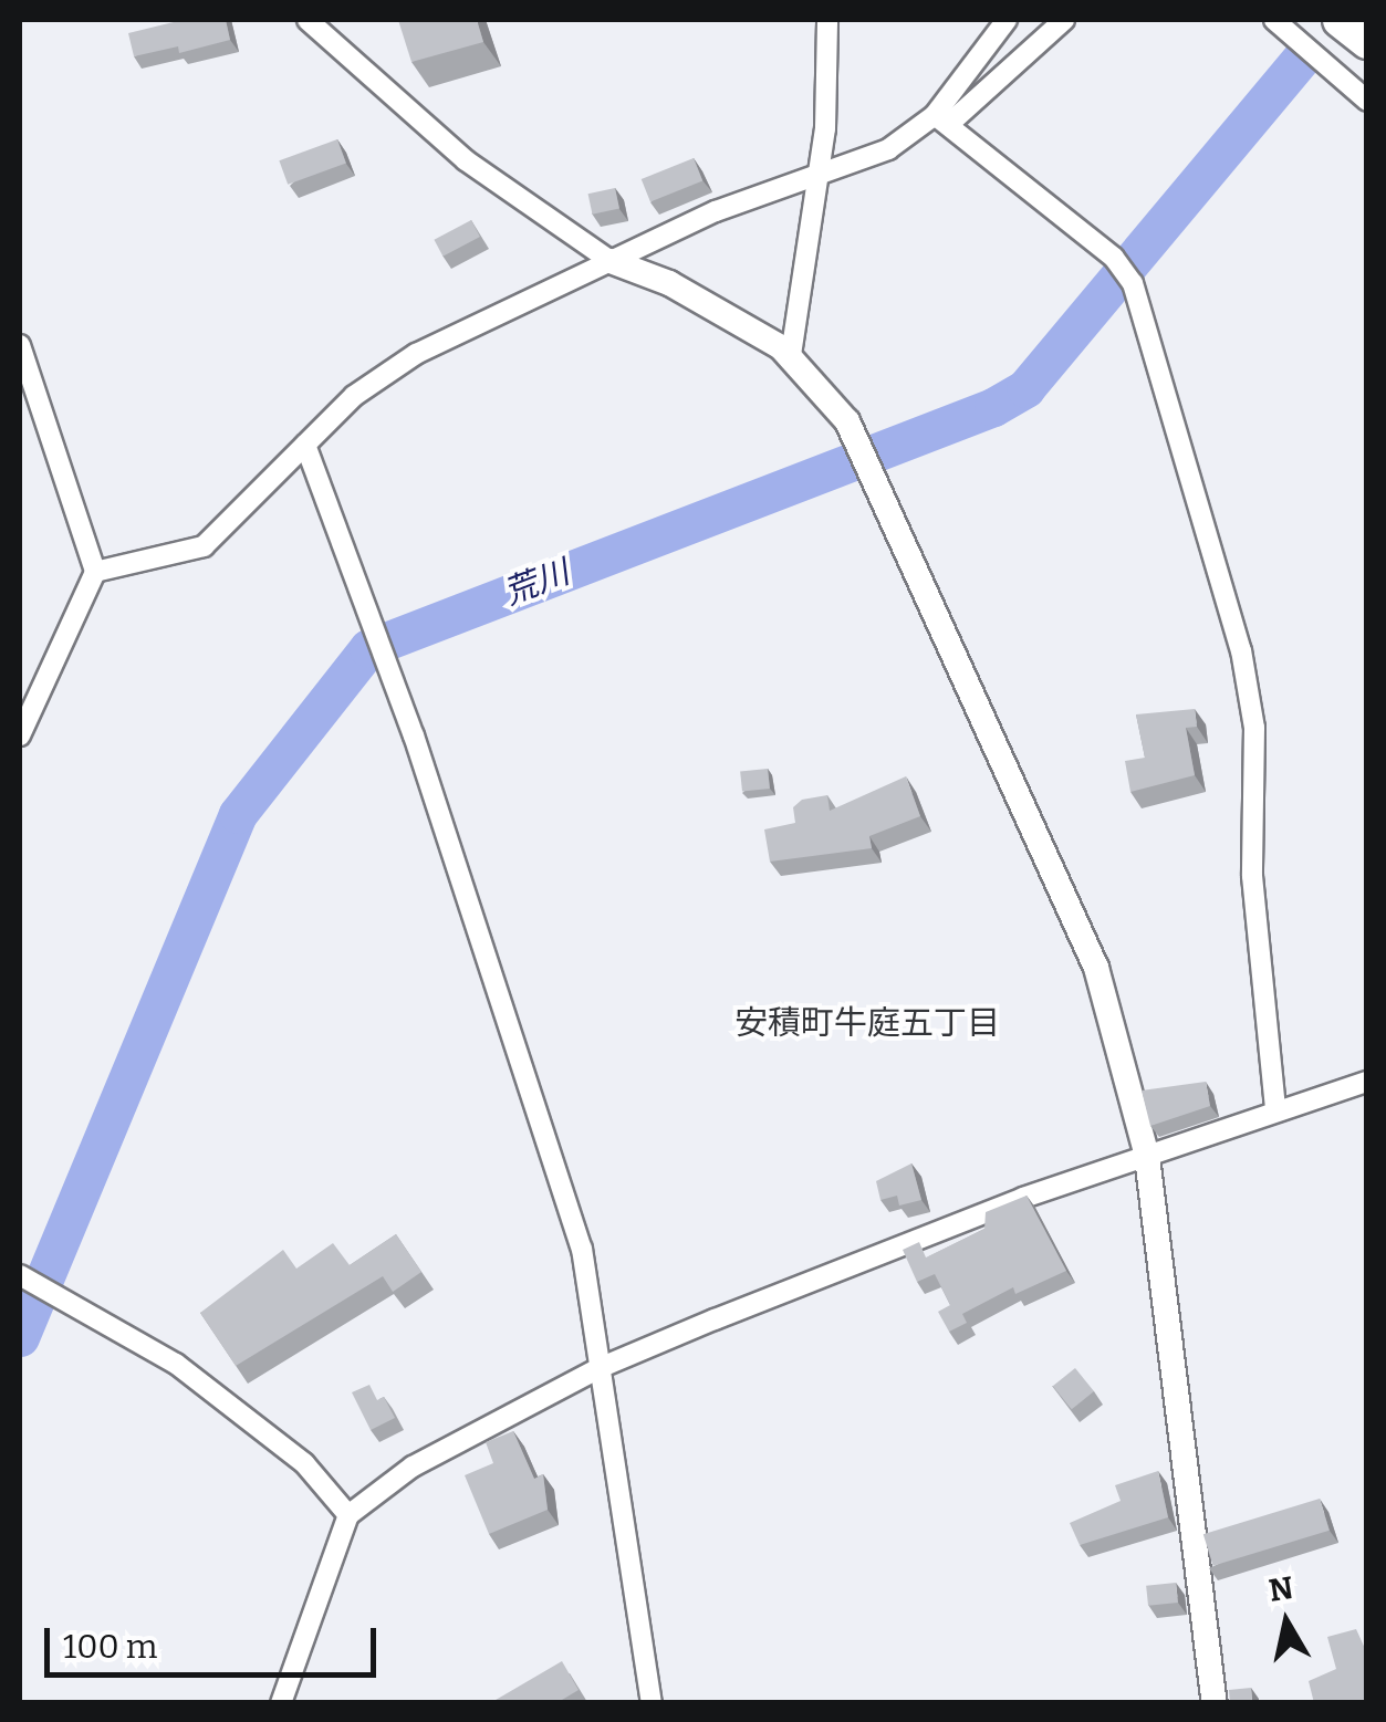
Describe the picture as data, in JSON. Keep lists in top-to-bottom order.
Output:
{
  "districts": ["安積町牛庭五丁目"],
  "water": ["荒川"],
  "scale_bar": "100 m",
  "north": "top"
}
